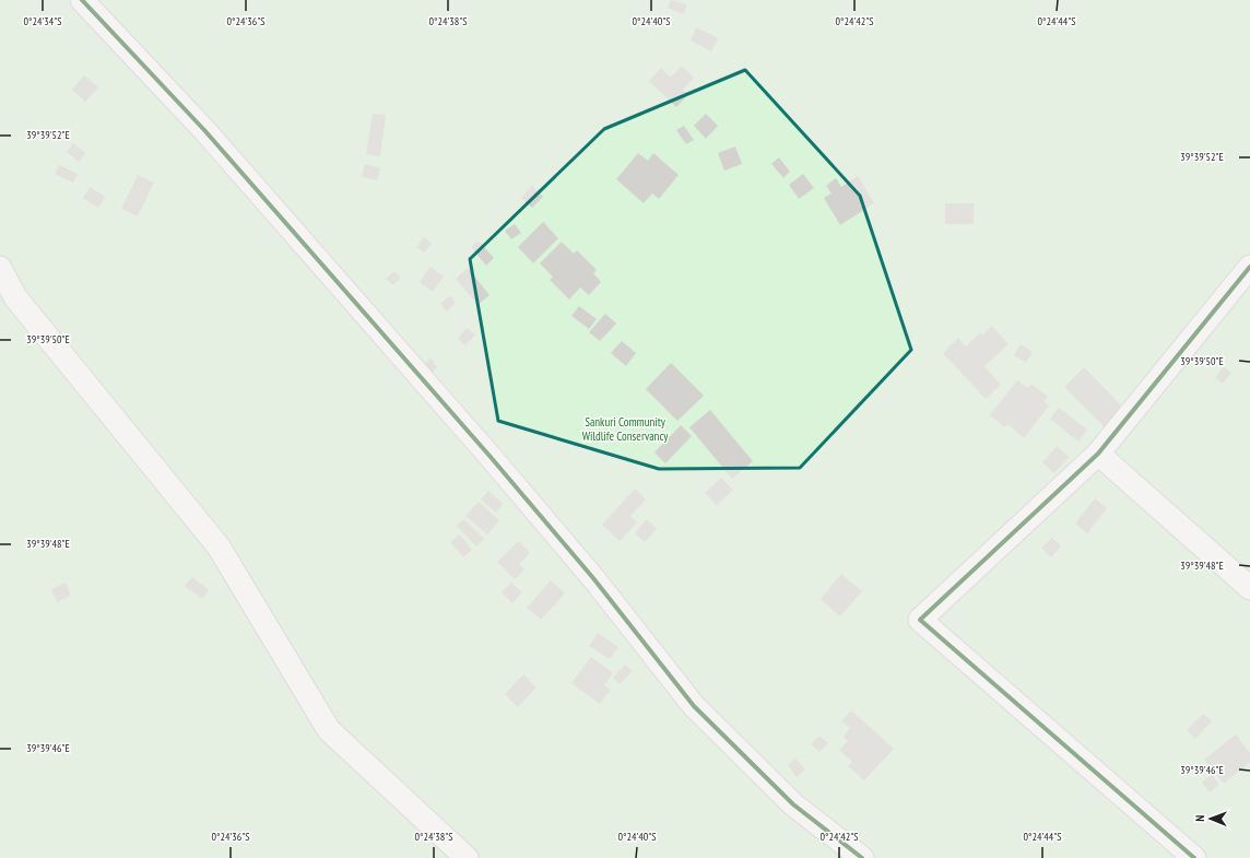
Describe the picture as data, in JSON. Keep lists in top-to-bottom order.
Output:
{
  "parks": ["Sankuri Community Wildlife Conservancy"],
  "north": "left",
  "coordinates": [
    "0°24'34\"S",
    "0°24'36\"S",
    "0°24'38\"S",
    "0°24'40\"S",
    "0°24'42\"S",
    "0°24'44\"S",
    "39°39'52\"E",
    "39°39'50\"E",
    "39°39'48\"E",
    "39°39'46\"E"
  ]
}
